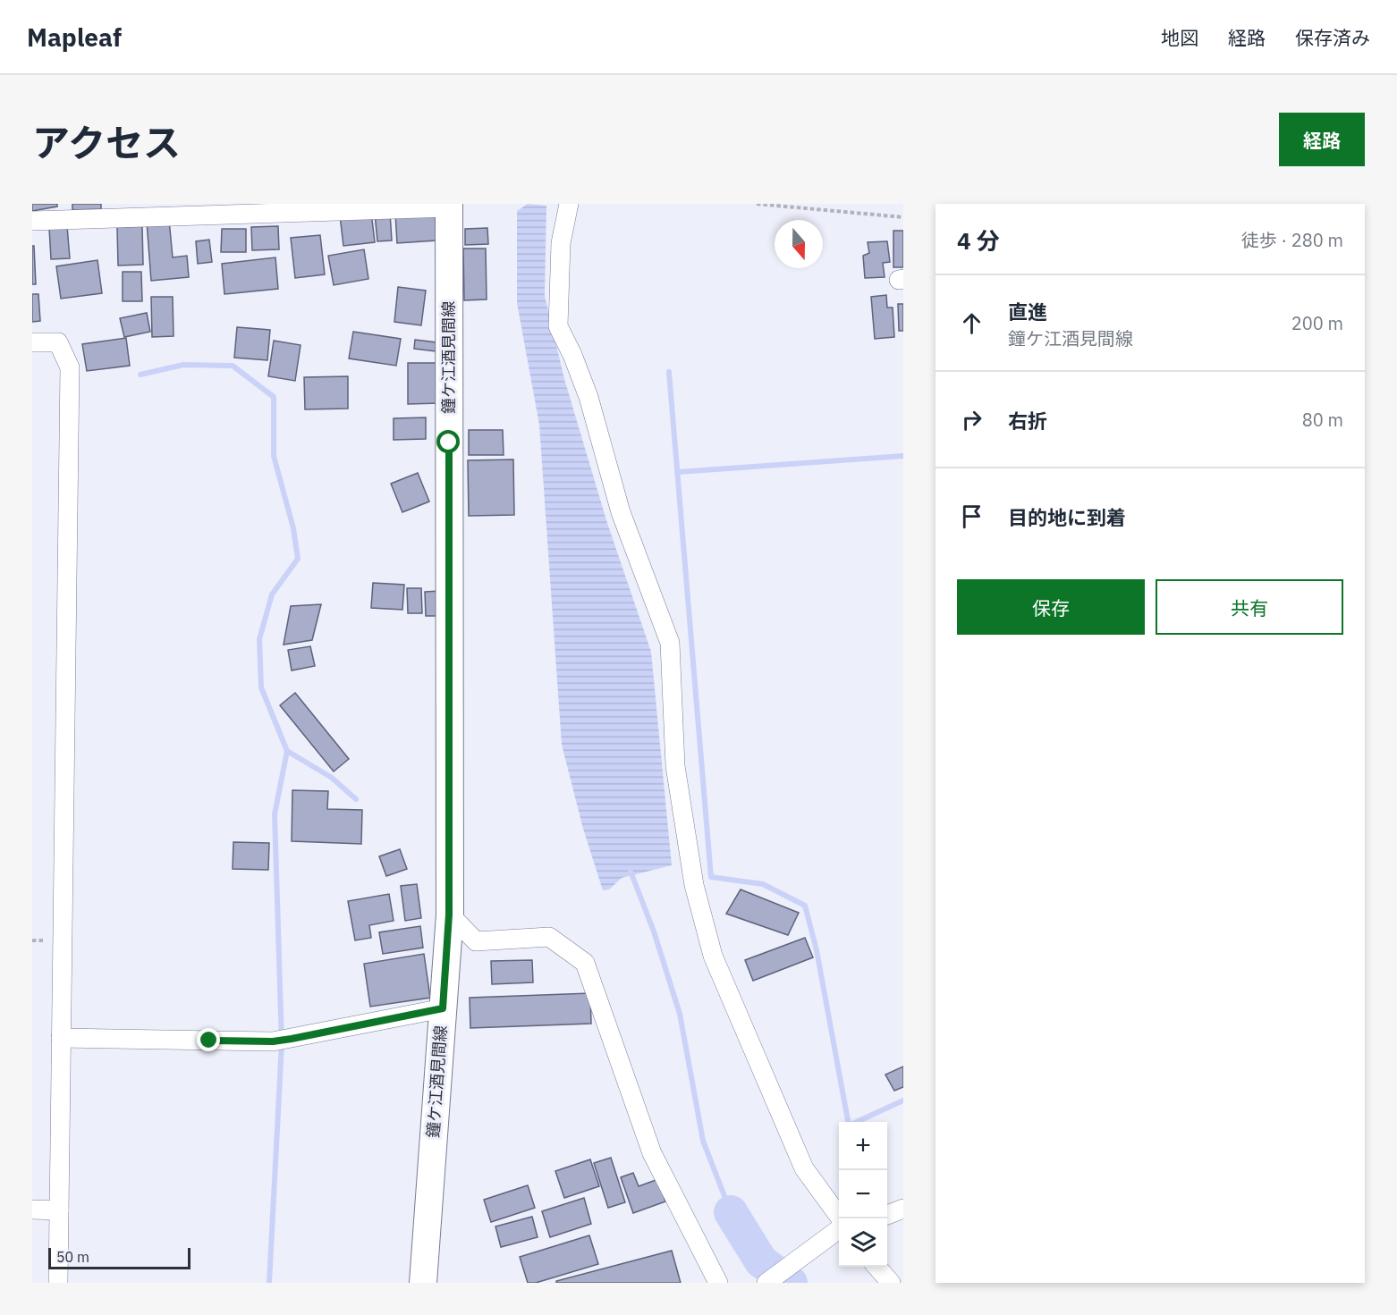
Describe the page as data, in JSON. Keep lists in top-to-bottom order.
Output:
{
  "streets": {
    "main road": ["鐘ケ江酒見間線"]
  },
  "scale_bar": "50 m",
  "north": "bottom",
  "page": {
    "header": "Mapleaf",
    "nav": ["地図", "経路", "保存済み"],
    "title": "アクセス",
    "buttons": [
      "経路",
      ["保存", "共有"]
    ],
    "heading": ["4 分", "徒歩 · 280 m"],
    "list": [
      ["直進", "鐘ケ江酒見間線", "200 m"],
      ["右折", "80 m"],
      "目的地に到着"
    ],
    "map_buttons": ["+", "−"],
    "scale": "50 m"
  }
}
